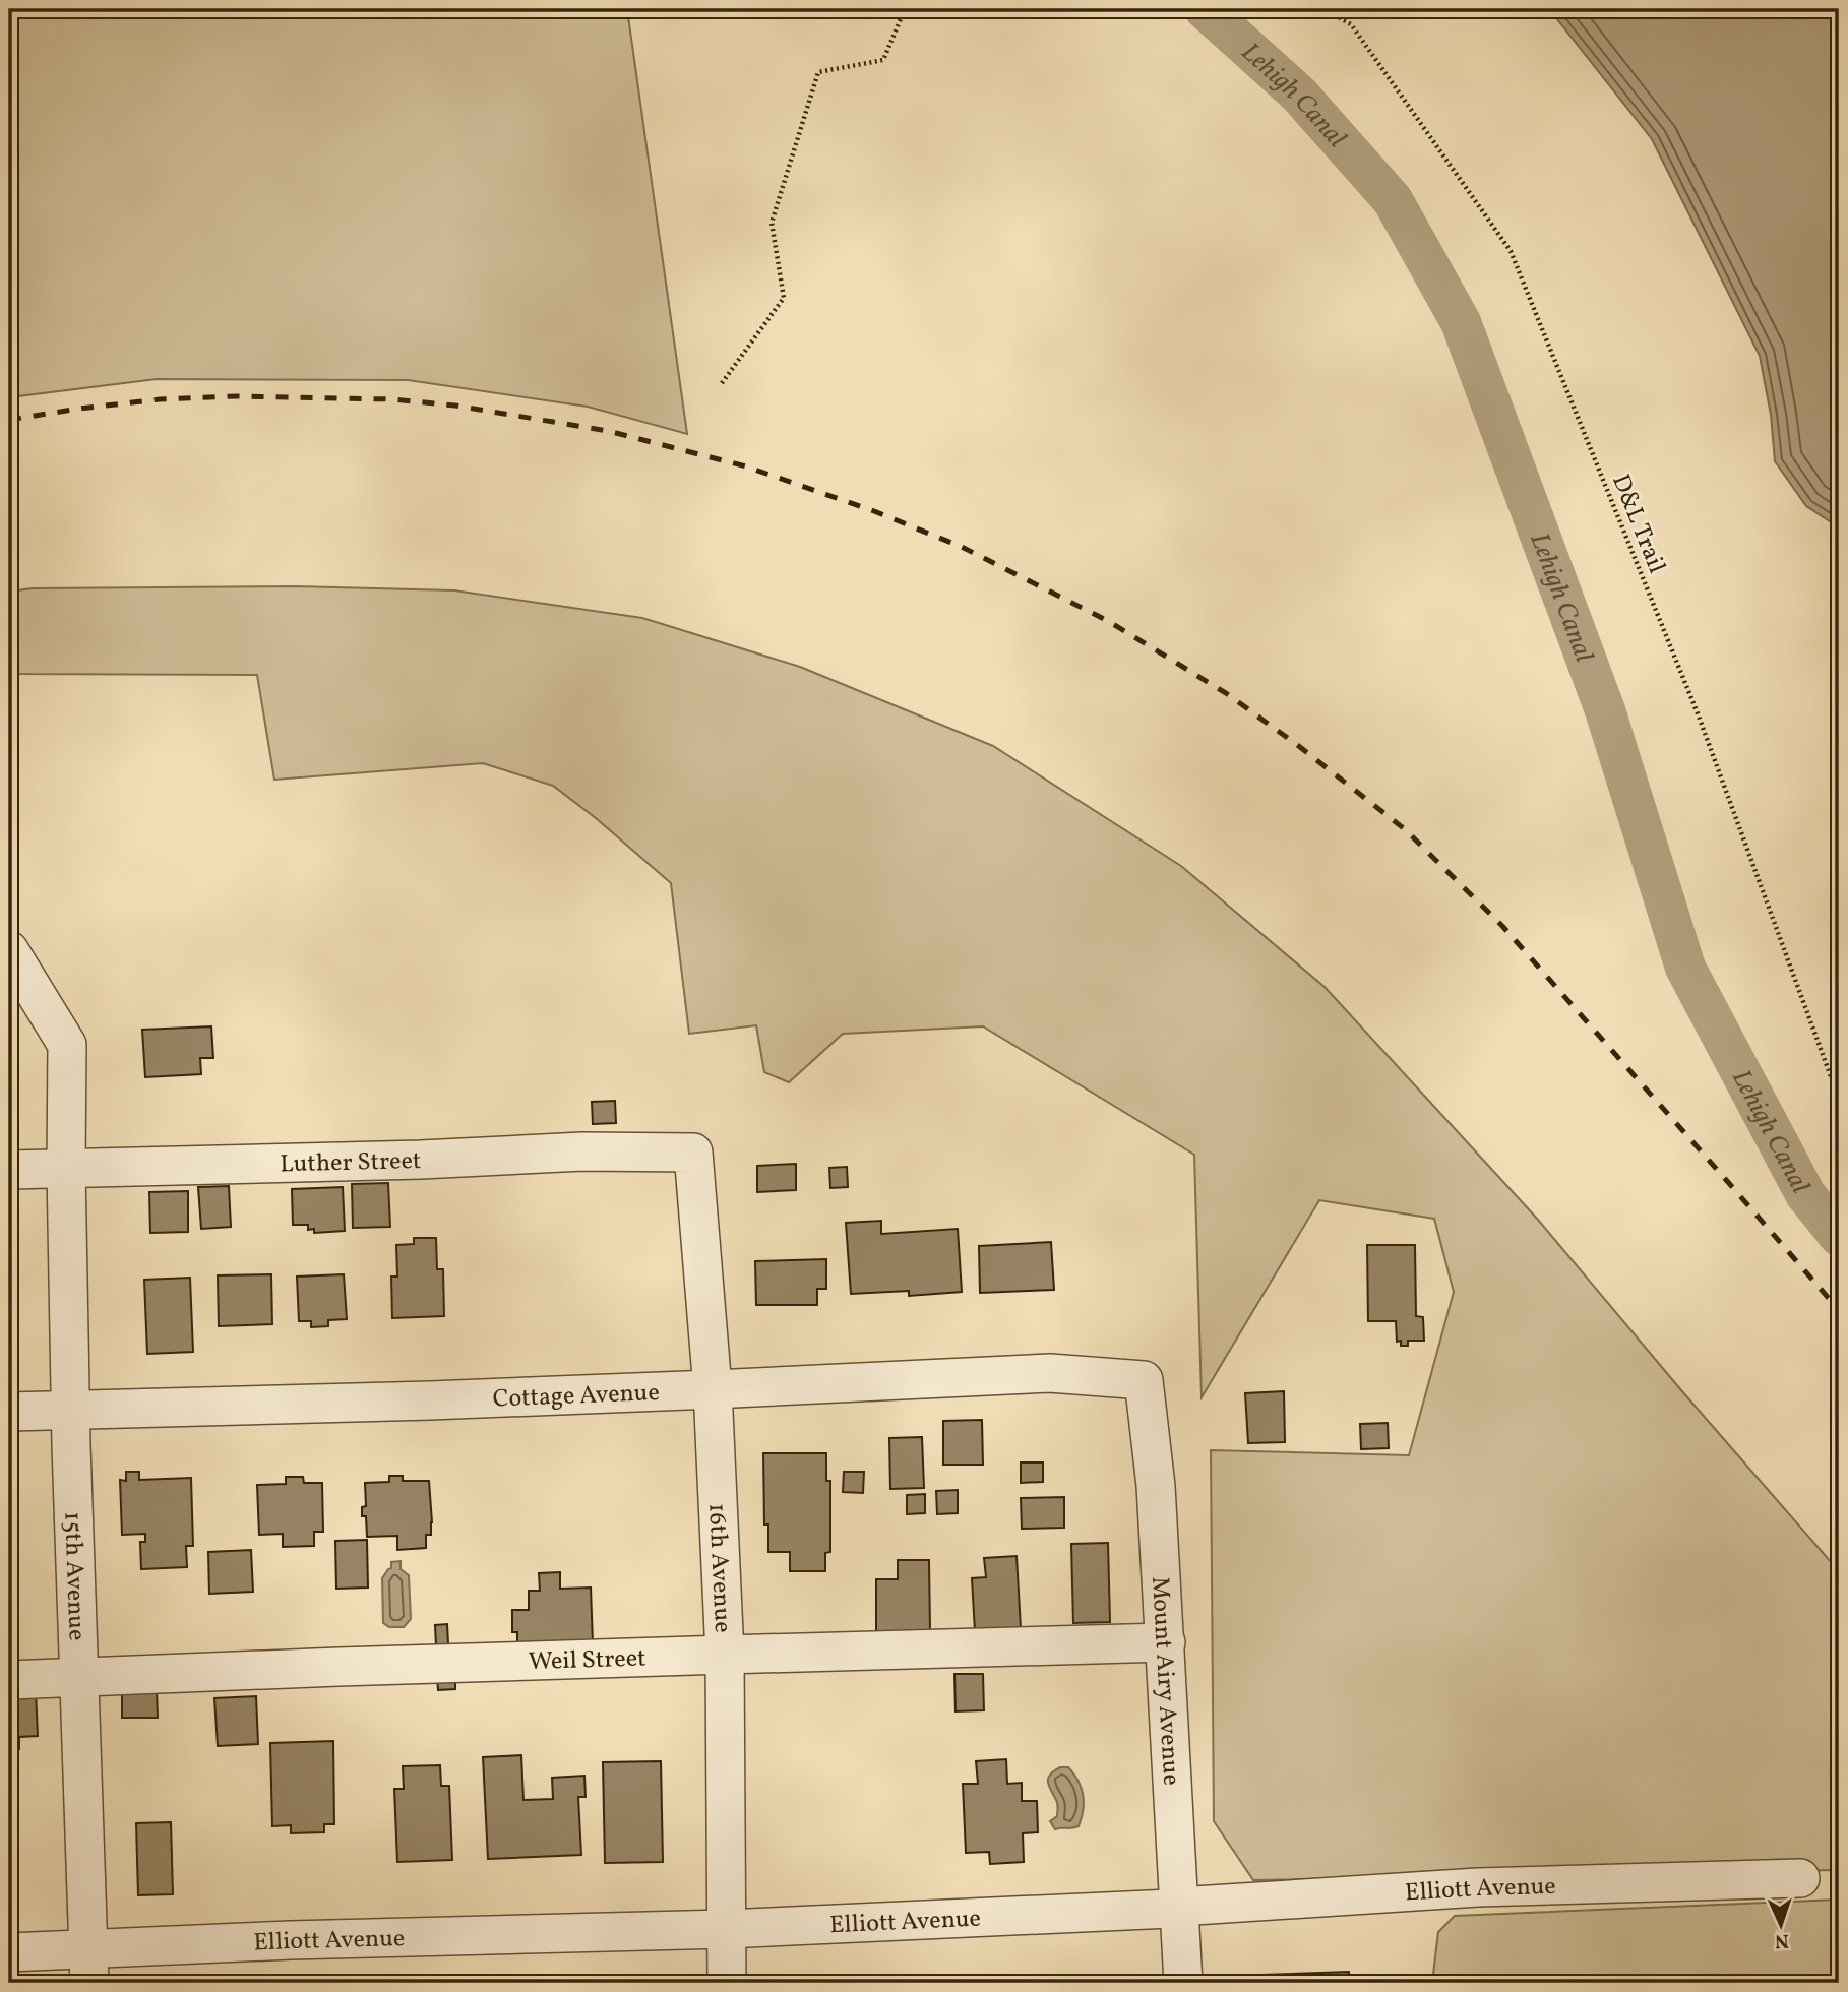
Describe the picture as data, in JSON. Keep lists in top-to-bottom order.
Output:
{
  "streets": {
    "street": [
      "Luther Street",
      "Cottage Avenue",
      "16th Avenue",
      "15th Avenue",
      "Weil Street",
      "Mount Airy Avenue",
      "Elliott Avenue"
    ],
    "path": ["D&L Trail"]
  },
  "crossings": [
    ["Luther Street", "16th Avenue"],
    ["Luther Street", "15th Avenue"],
    ["Cottage Avenue", "16th Avenue"],
    ["Cottage Avenue", "15th Avenue"],
    ["Cottage Avenue", "Mount Airy Avenue"],
    ["16th Avenue", "Weil Street"],
    ["16th Avenue", "Elliott Avenue"],
    ["15th Avenue", "Weil Street"],
    ["15th Avenue", "Elliott Avenue"],
    ["Weil Street", "Mount Airy Avenue"],
    ["Mount Airy Avenue", "Elliott Avenue"]
  ],
  "water": ["Lehigh Canal"],
  "north": "bottom"
}
